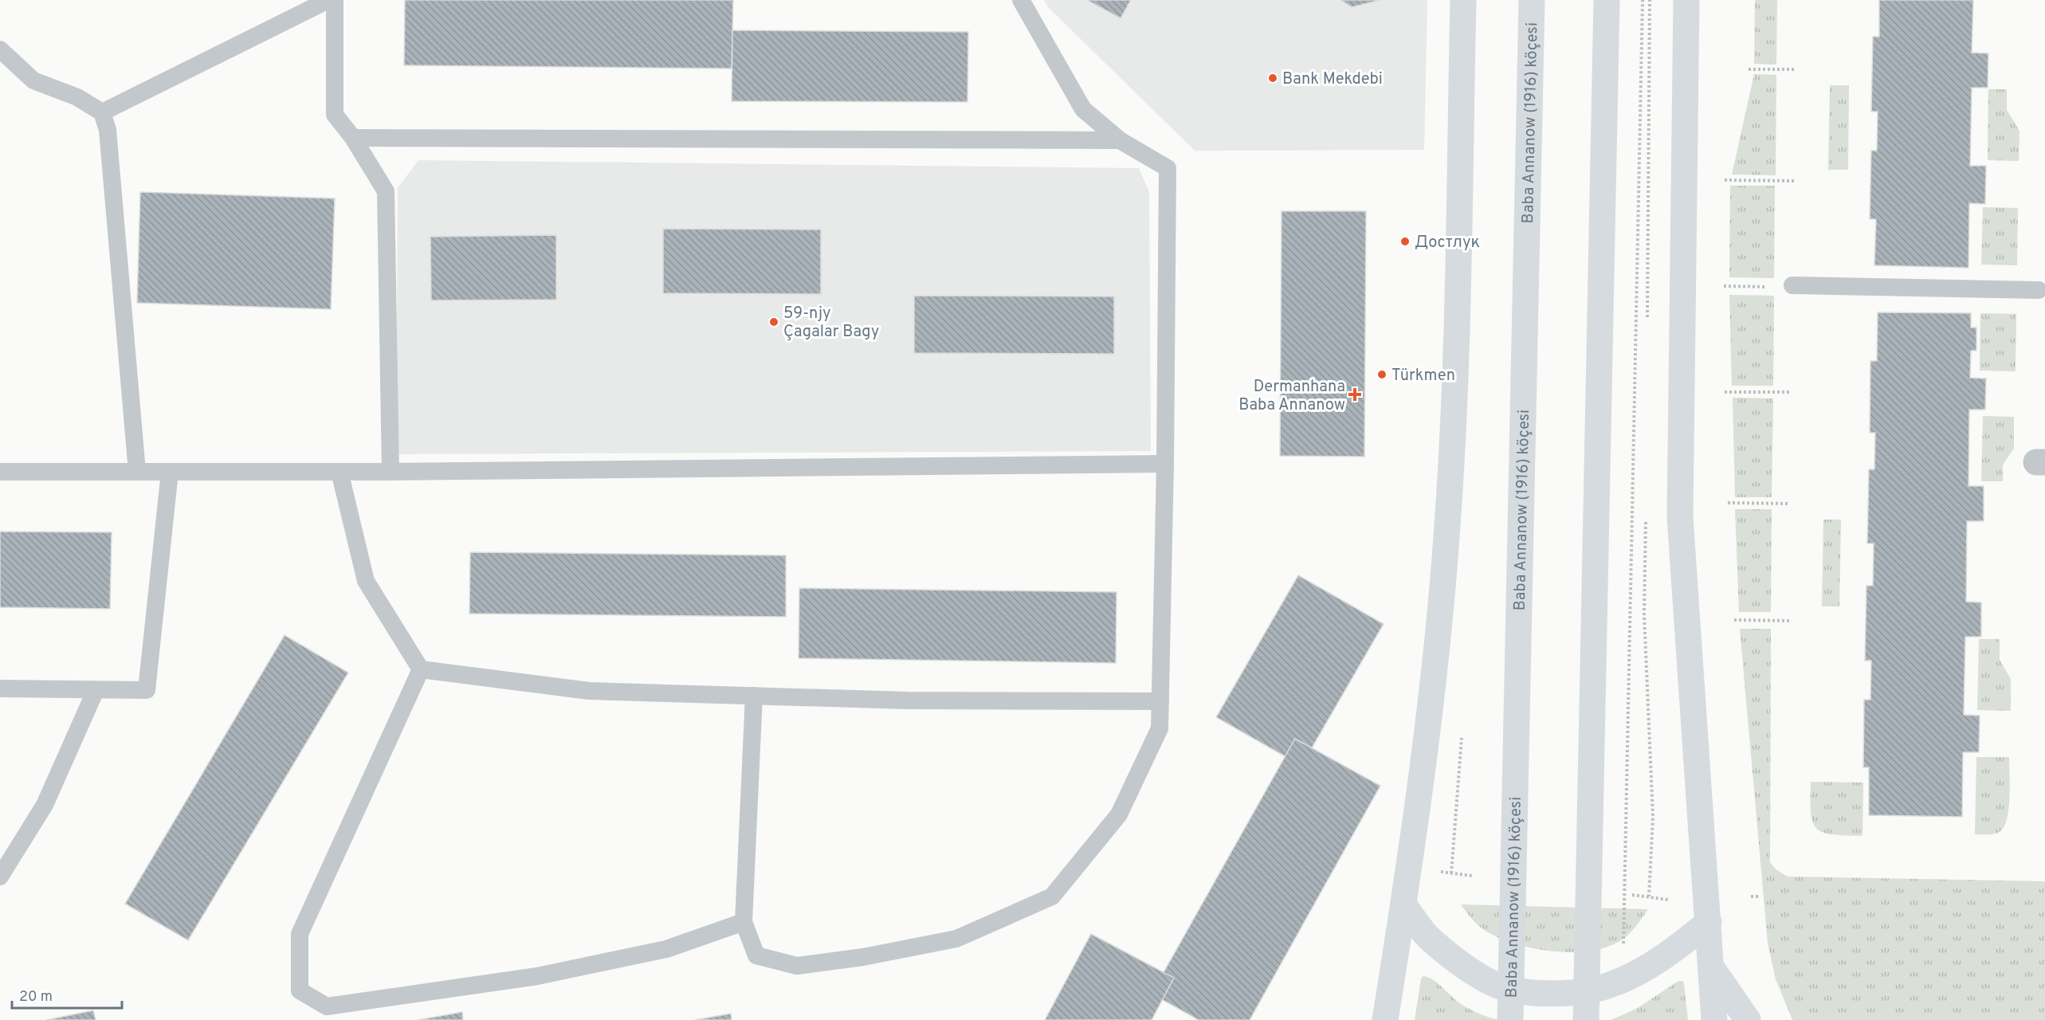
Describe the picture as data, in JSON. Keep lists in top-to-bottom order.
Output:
{
  "streets": {
    "main road": ["Baba Annanow (1916) köçesi"]
  },
  "places": {
    "other": [
      "Bank Mekdebi",
      "Достлук",
      "59-njy Çagalar Bagy",
      "Türkmen"
    ],
    "health": ["Dermanhana Baba Annanow"]
  },
  "scale_bar": "20 m"
}
